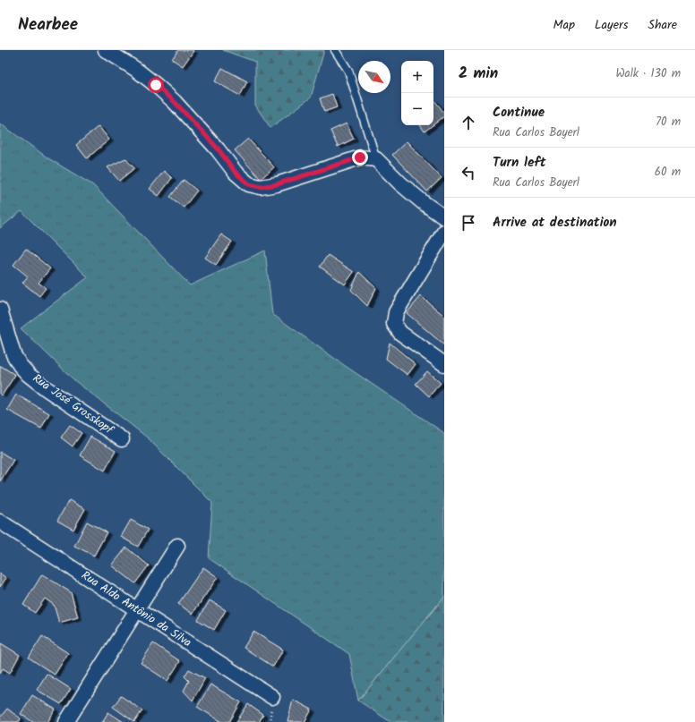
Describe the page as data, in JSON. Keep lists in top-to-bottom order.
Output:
{
  "streets": {
    "street": ["Rua José Grosskopf", "Rua Aldo Antônio da Silva"]
  },
  "north": "bottom right",
  "page": {
    "header": "Nearbee",
    "nav": ["Map", "Layers", "Share"],
    "heading": ["2 min", "Walk · 130 m"],
    "map_buttons": ["+", "−"],
    "list": [
      ["Continue", "Rua Carlos Bayerl", "70 m"],
      ["Turn left", "Rua Carlos Bayerl", "60 m"],
      "Arrive at destination"
    ]
  }
}
